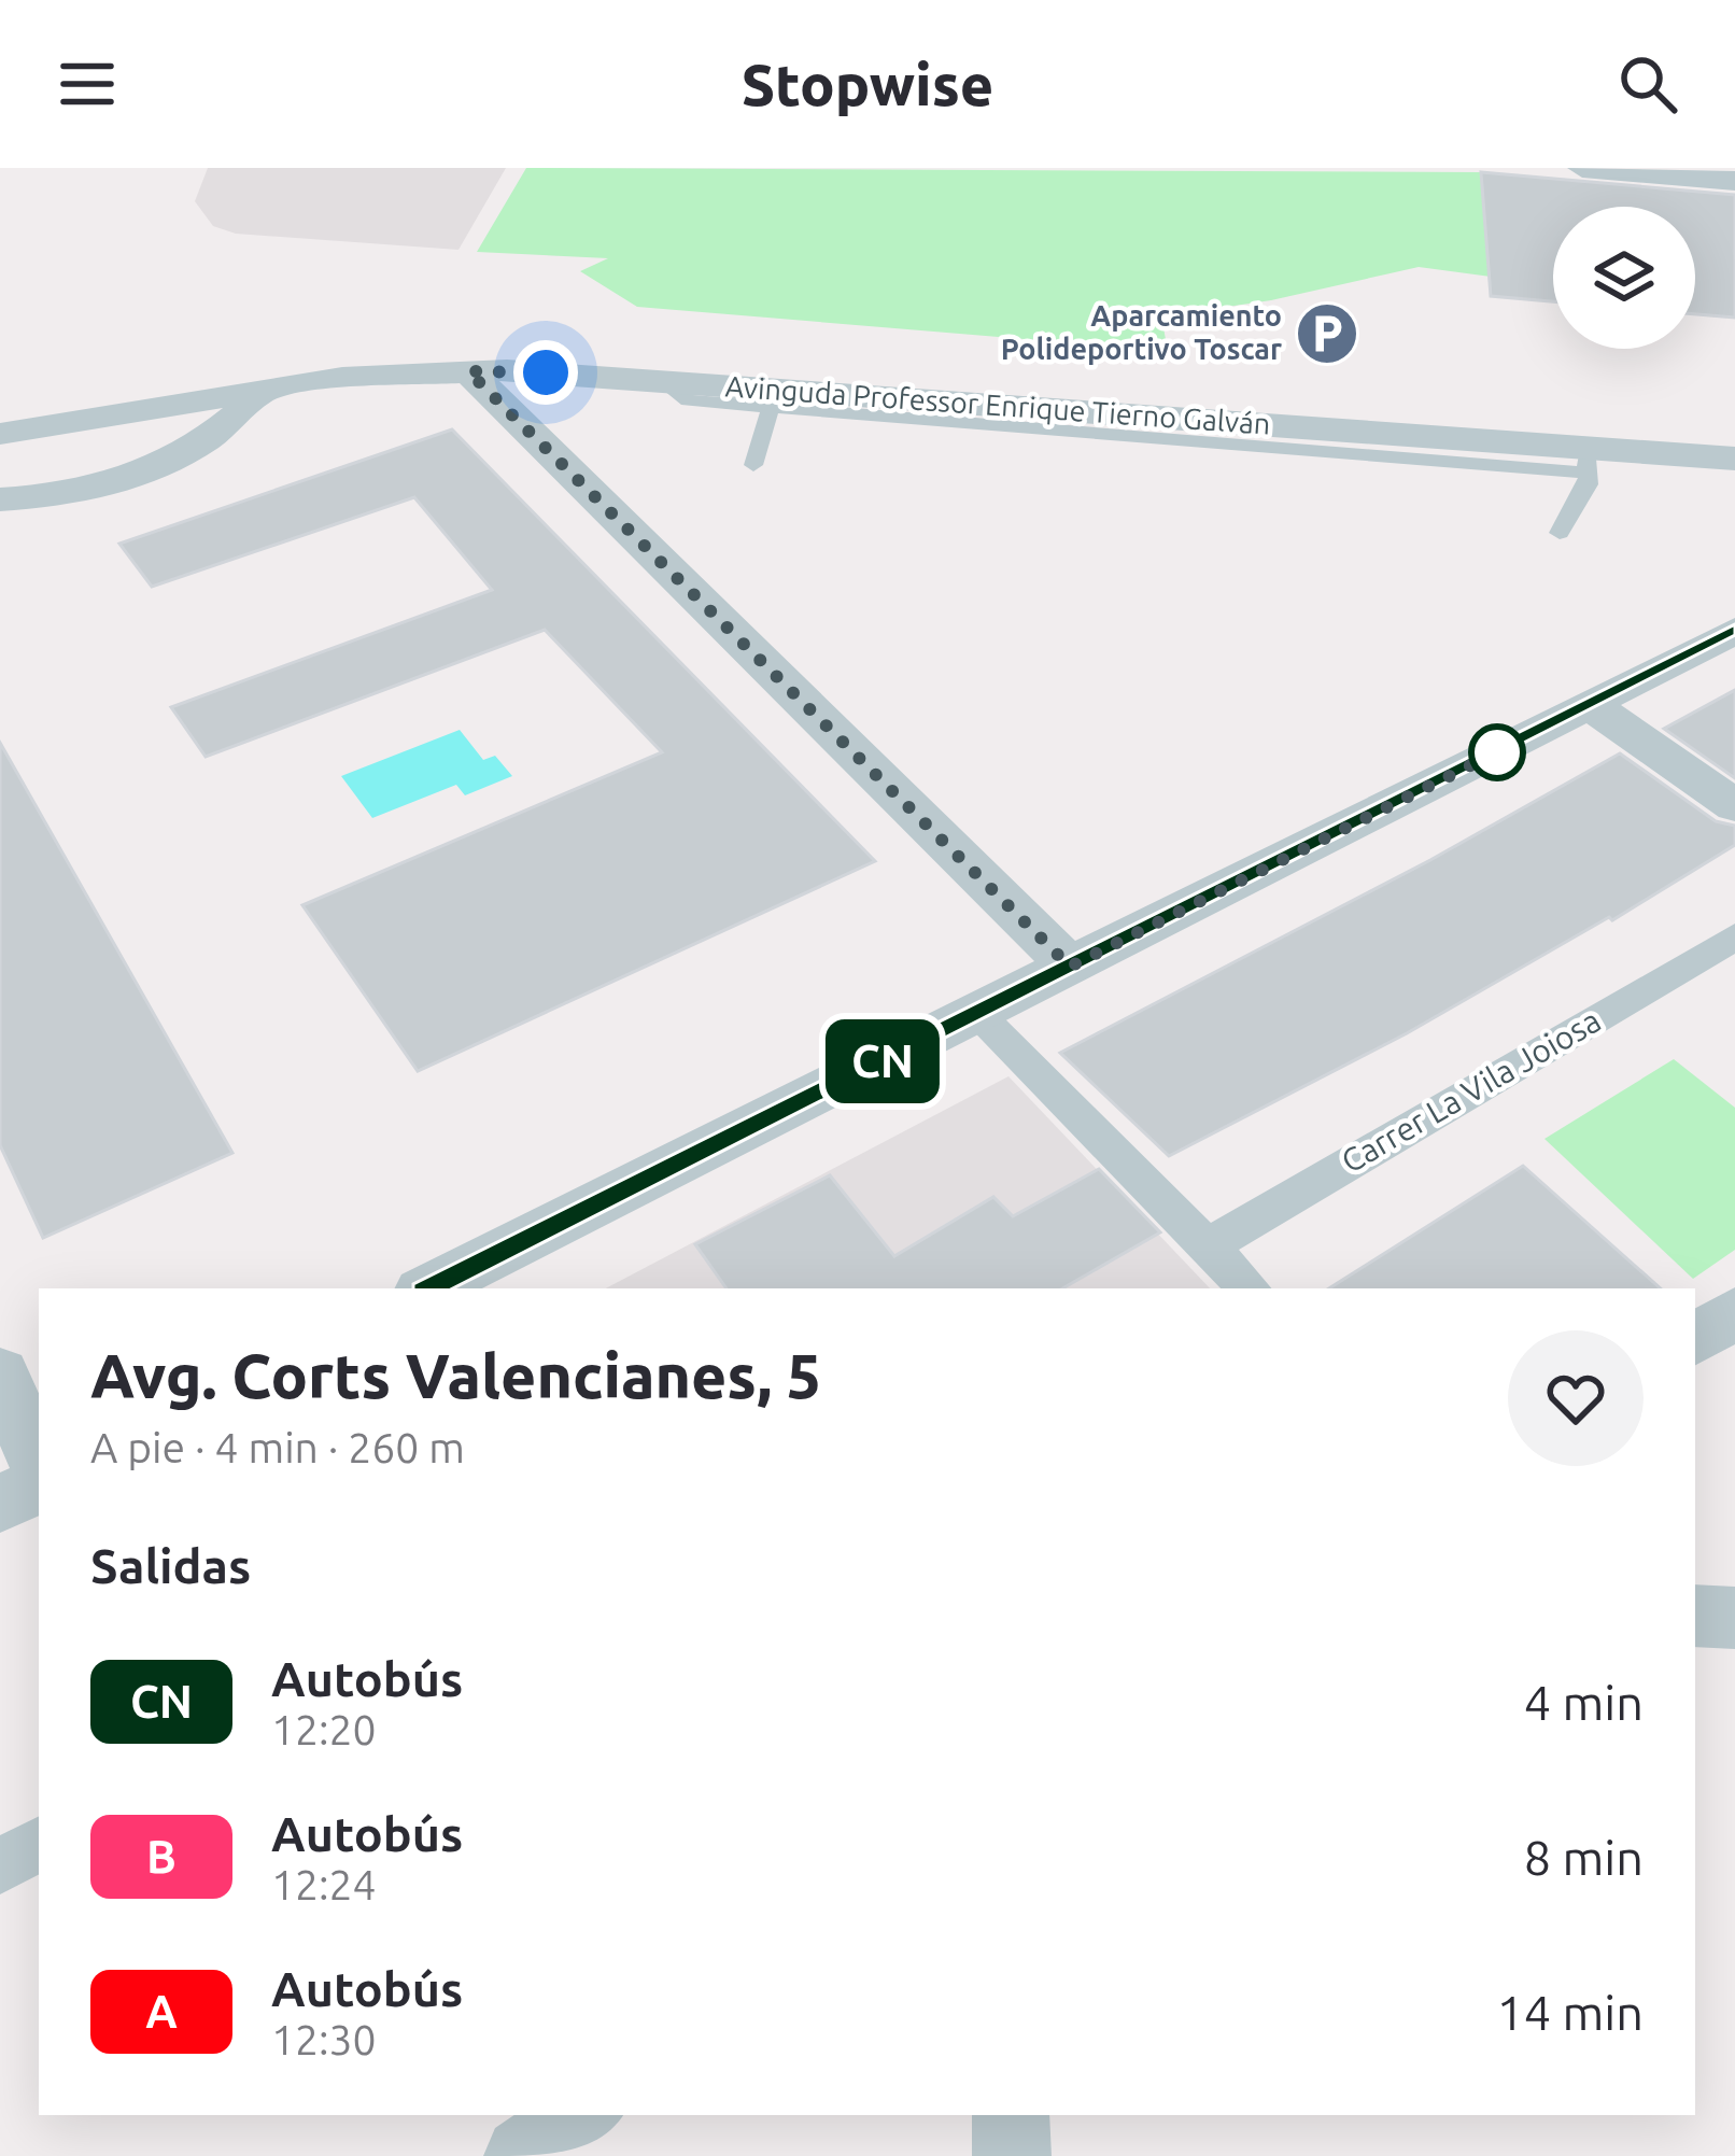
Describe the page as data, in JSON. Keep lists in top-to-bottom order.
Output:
{
  "streets": {
    "street": ["Avinguda Professor Enrique Tierno Galván", "Carrer La Vila Joiosa"]
  },
  "places": {
    "parking": ["Aparcamiento Polideportivo Toscar"]
  },
  "lines": ["bus line CN"],
  "page": {
    "header": "Stopwise",
    "on_map": "CN",
    "heading": [
      ["Avg. Corts Valencianes, 5", "A pie · 4 min · 260 m"],
      "Salidas"
    ],
    "list": [
      {
        "mark": "CN",
        "name": "Autobús",
        "note": "12:20",
        "value": "4 min"
      },
      {
        "mark": "B",
        "name": "Autobús",
        "note": "12:24",
        "value": "8 min"
      },
      {
        "mark": "A",
        "name": "Autobús",
        "note": "12:30",
        "value": "14 min"
      }
    ]
  }
}
